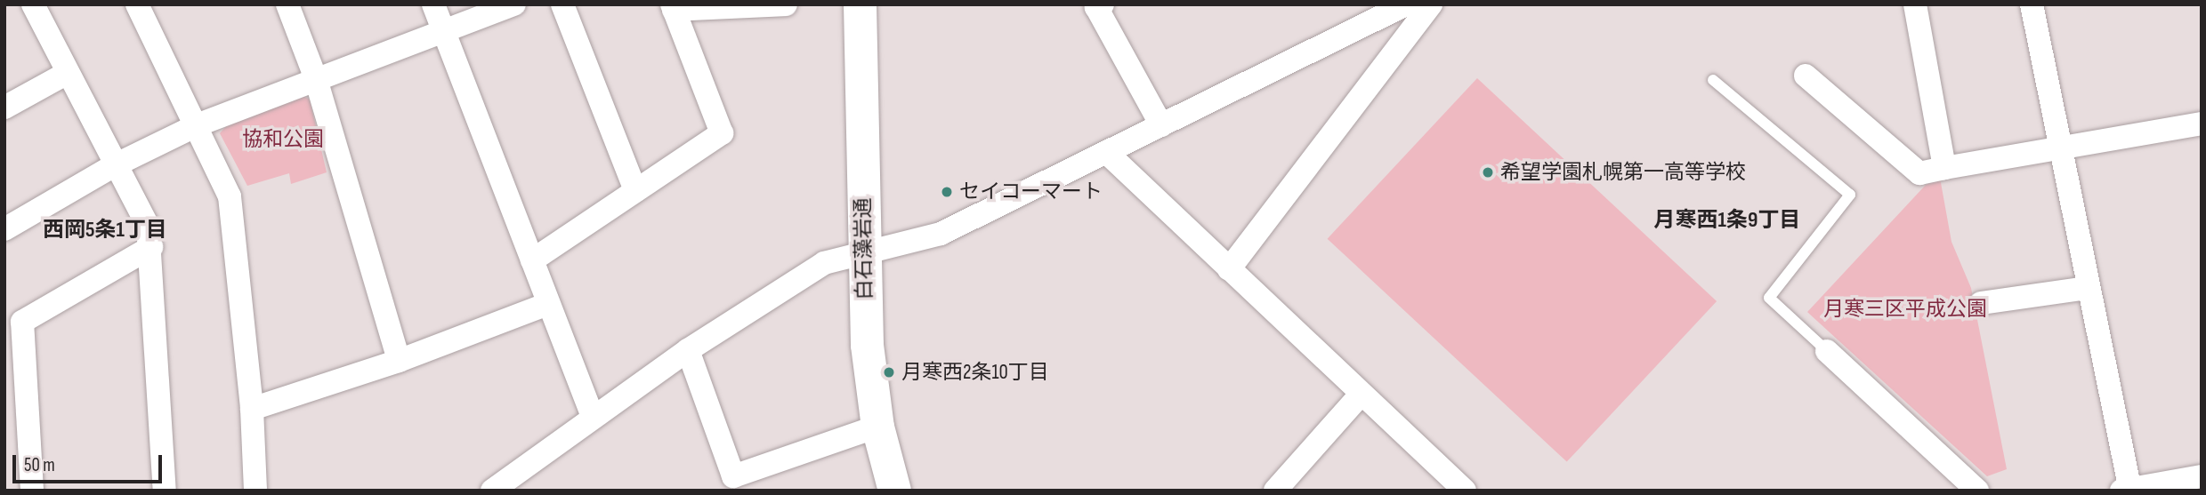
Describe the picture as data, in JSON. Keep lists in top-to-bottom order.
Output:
{
  "streets": {
    "main road": ["白石藻岩通"]
  },
  "districts": ["月寒西1条9丁目", "西岡5条1丁目"],
  "parks": ["協和公園", "月寒三区平成公園"],
  "places": ["希望学園札幌第一高等学校", "セイコーマート", "月寒西2条10丁目"],
  "scale_bar": "50 m"
}
